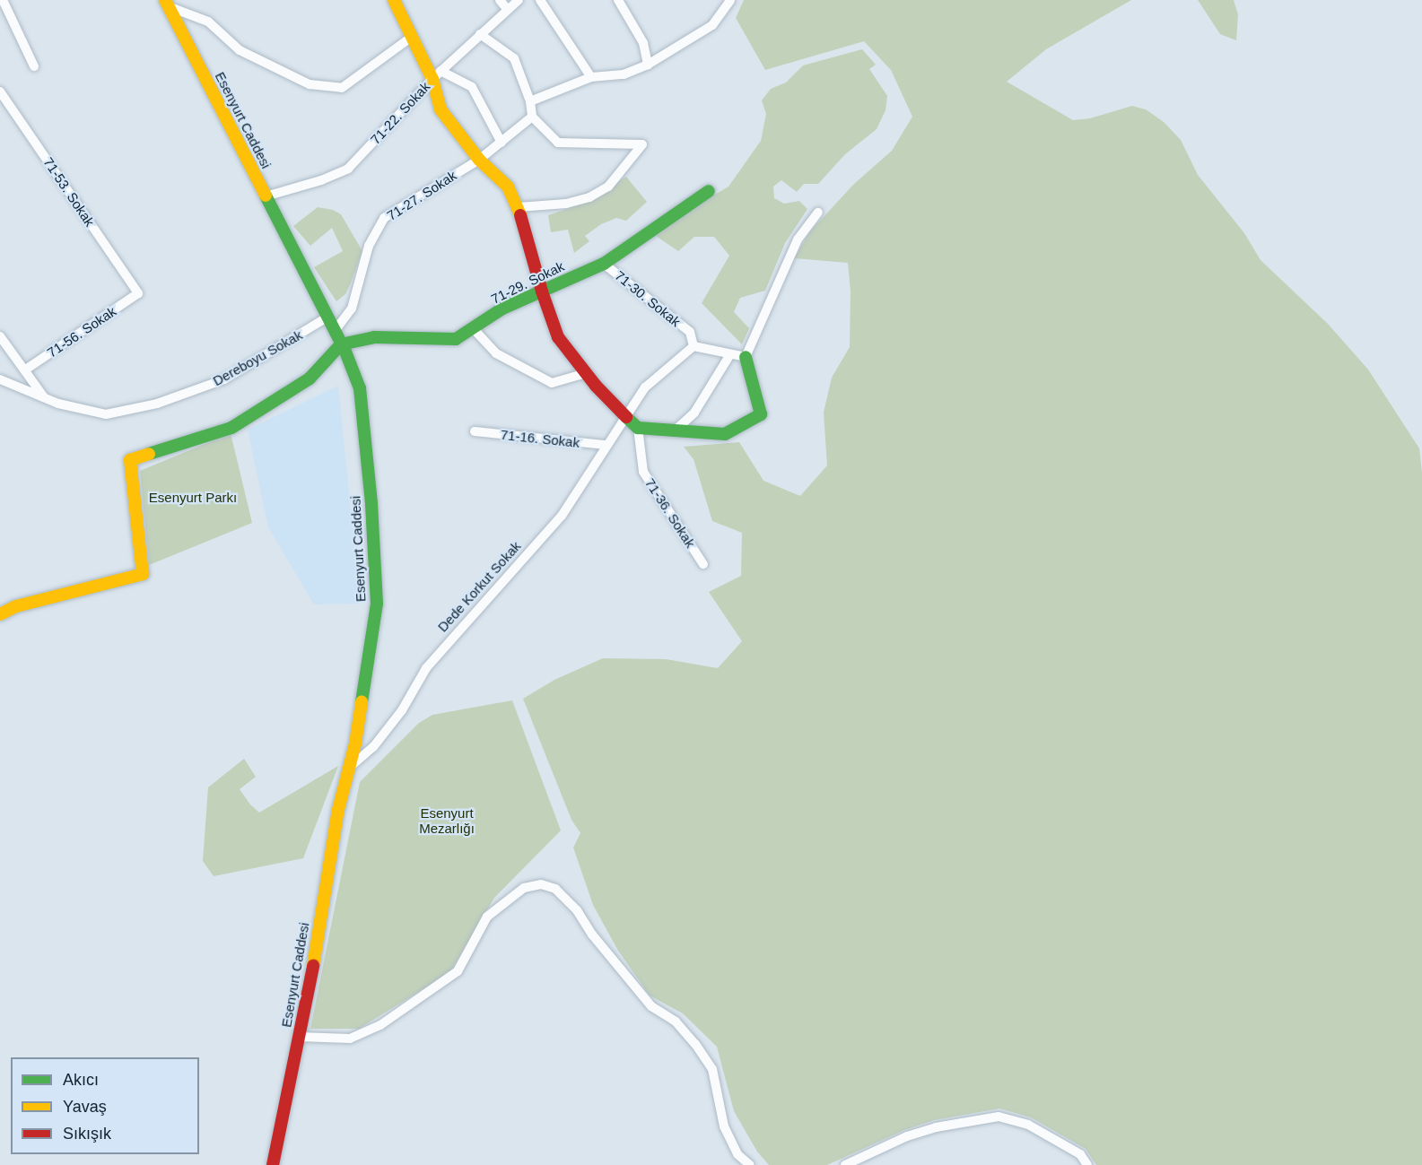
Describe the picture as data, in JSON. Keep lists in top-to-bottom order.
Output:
{
  "streets": {
    "street": [
      "71-22. Sokak",
      "Esenyurt Caddesi",
      "71-53. Sokak",
      "71-27. Sokak",
      "71-29. Sokak",
      "71-30. Sokak",
      "71-56. Sokak",
      "Dereboyu Sokak",
      "71-16. Sokak",
      "71-36. Sokak",
      "Dede Korkut Sokak"
    ]
  },
  "crossings": [
    ["71-22. Sokak", "Esenyurt Caddesi"],
    ["Esenyurt Caddesi", "71-27. Sokak"],
    ["Esenyurt Caddesi", "71-29. Sokak"],
    ["Esenyurt Caddesi", "Dereboyu Sokak"],
    ["Esenyurt Caddesi", "Dede Korkut Sokak"],
    ["71-53. Sokak", "71-56. Sokak"],
    ["71-29. Sokak", "71-30. Sokak"],
    ["71-30. Sokak", "Dede Korkut Sokak"],
    ["71-16. Sokak", "Dede Korkut Sokak"]
  ],
  "parks": ["Esenyurt Parkı", "Esenyurt Mezarlığı"],
  "legend": ["Akıcı", "Yavaş", "Sıkışık"]
}
